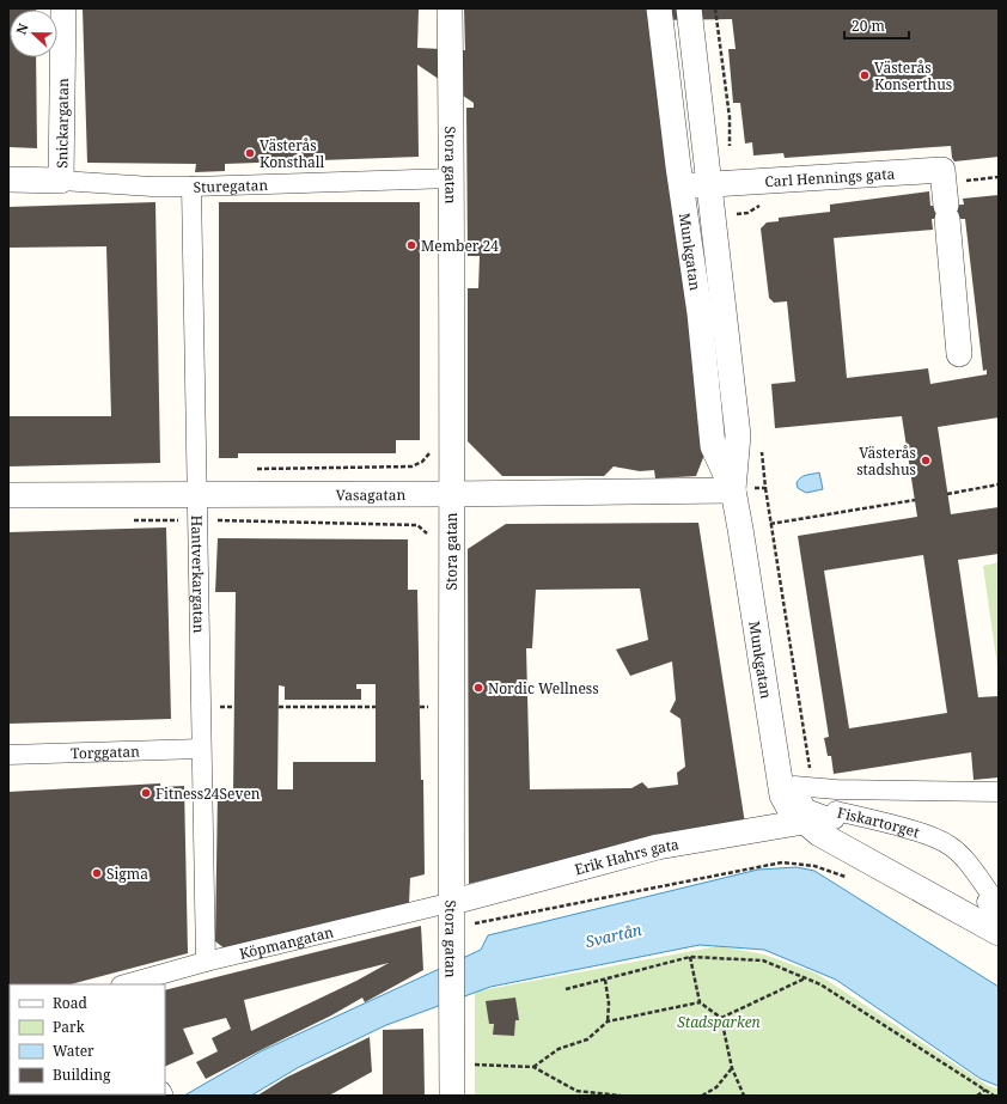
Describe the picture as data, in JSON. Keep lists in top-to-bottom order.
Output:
{
  "streets": {
    "street": [
      "Snickargatan",
      "Stora gatan",
      "Carl Hennings gata",
      "Sturegatan",
      "Munkgatan",
      "Vasagatan",
      "Hantverkargatan",
      "Torggatan",
      "Fiskartorget",
      "Erik Hahrs gata",
      "Köpmangatan"
    ]
  },
  "crossings": [
    ["Snickargatan", "Sturegatan"],
    ["Stora gatan", "Sturegatan"],
    ["Stora gatan", "Vasagatan"],
    ["Stora gatan", "Erik Hahrs gata"],
    ["Stora gatan", "Köpmangatan"],
    ["Carl Hennings gata", "Munkgatan"],
    ["Sturegatan", "Hantverkargatan"],
    ["Munkgatan", "Vasagatan"],
    ["Munkgatan", "Fiskartorget"],
    ["Munkgatan", "Erik Hahrs gata"],
    ["Vasagatan", "Hantverkargatan"],
    ["Hantverkargatan", "Torggatan"],
    ["Hantverkargatan", "Köpmangatan"],
    ["Fiskartorget", "Erik Hahrs gata"],
    ["Erik Hahrs gata", "Köpmangatan"]
  ],
  "water": ["Svartån"],
  "parks": ["Stadsparken"],
  "places": [
    "Västerås Konserthus",
    "Västerås Konsthall",
    "Member 24",
    "Västerås stadshus",
    "Nordic Wellness",
    "Fitness24Seven",
    "Sigma"
  ],
  "legend": [
    "Road",
    "Park",
    "Water",
    "Building"
  ],
  "scale_bar": "20 m",
  "north": "left"
}
